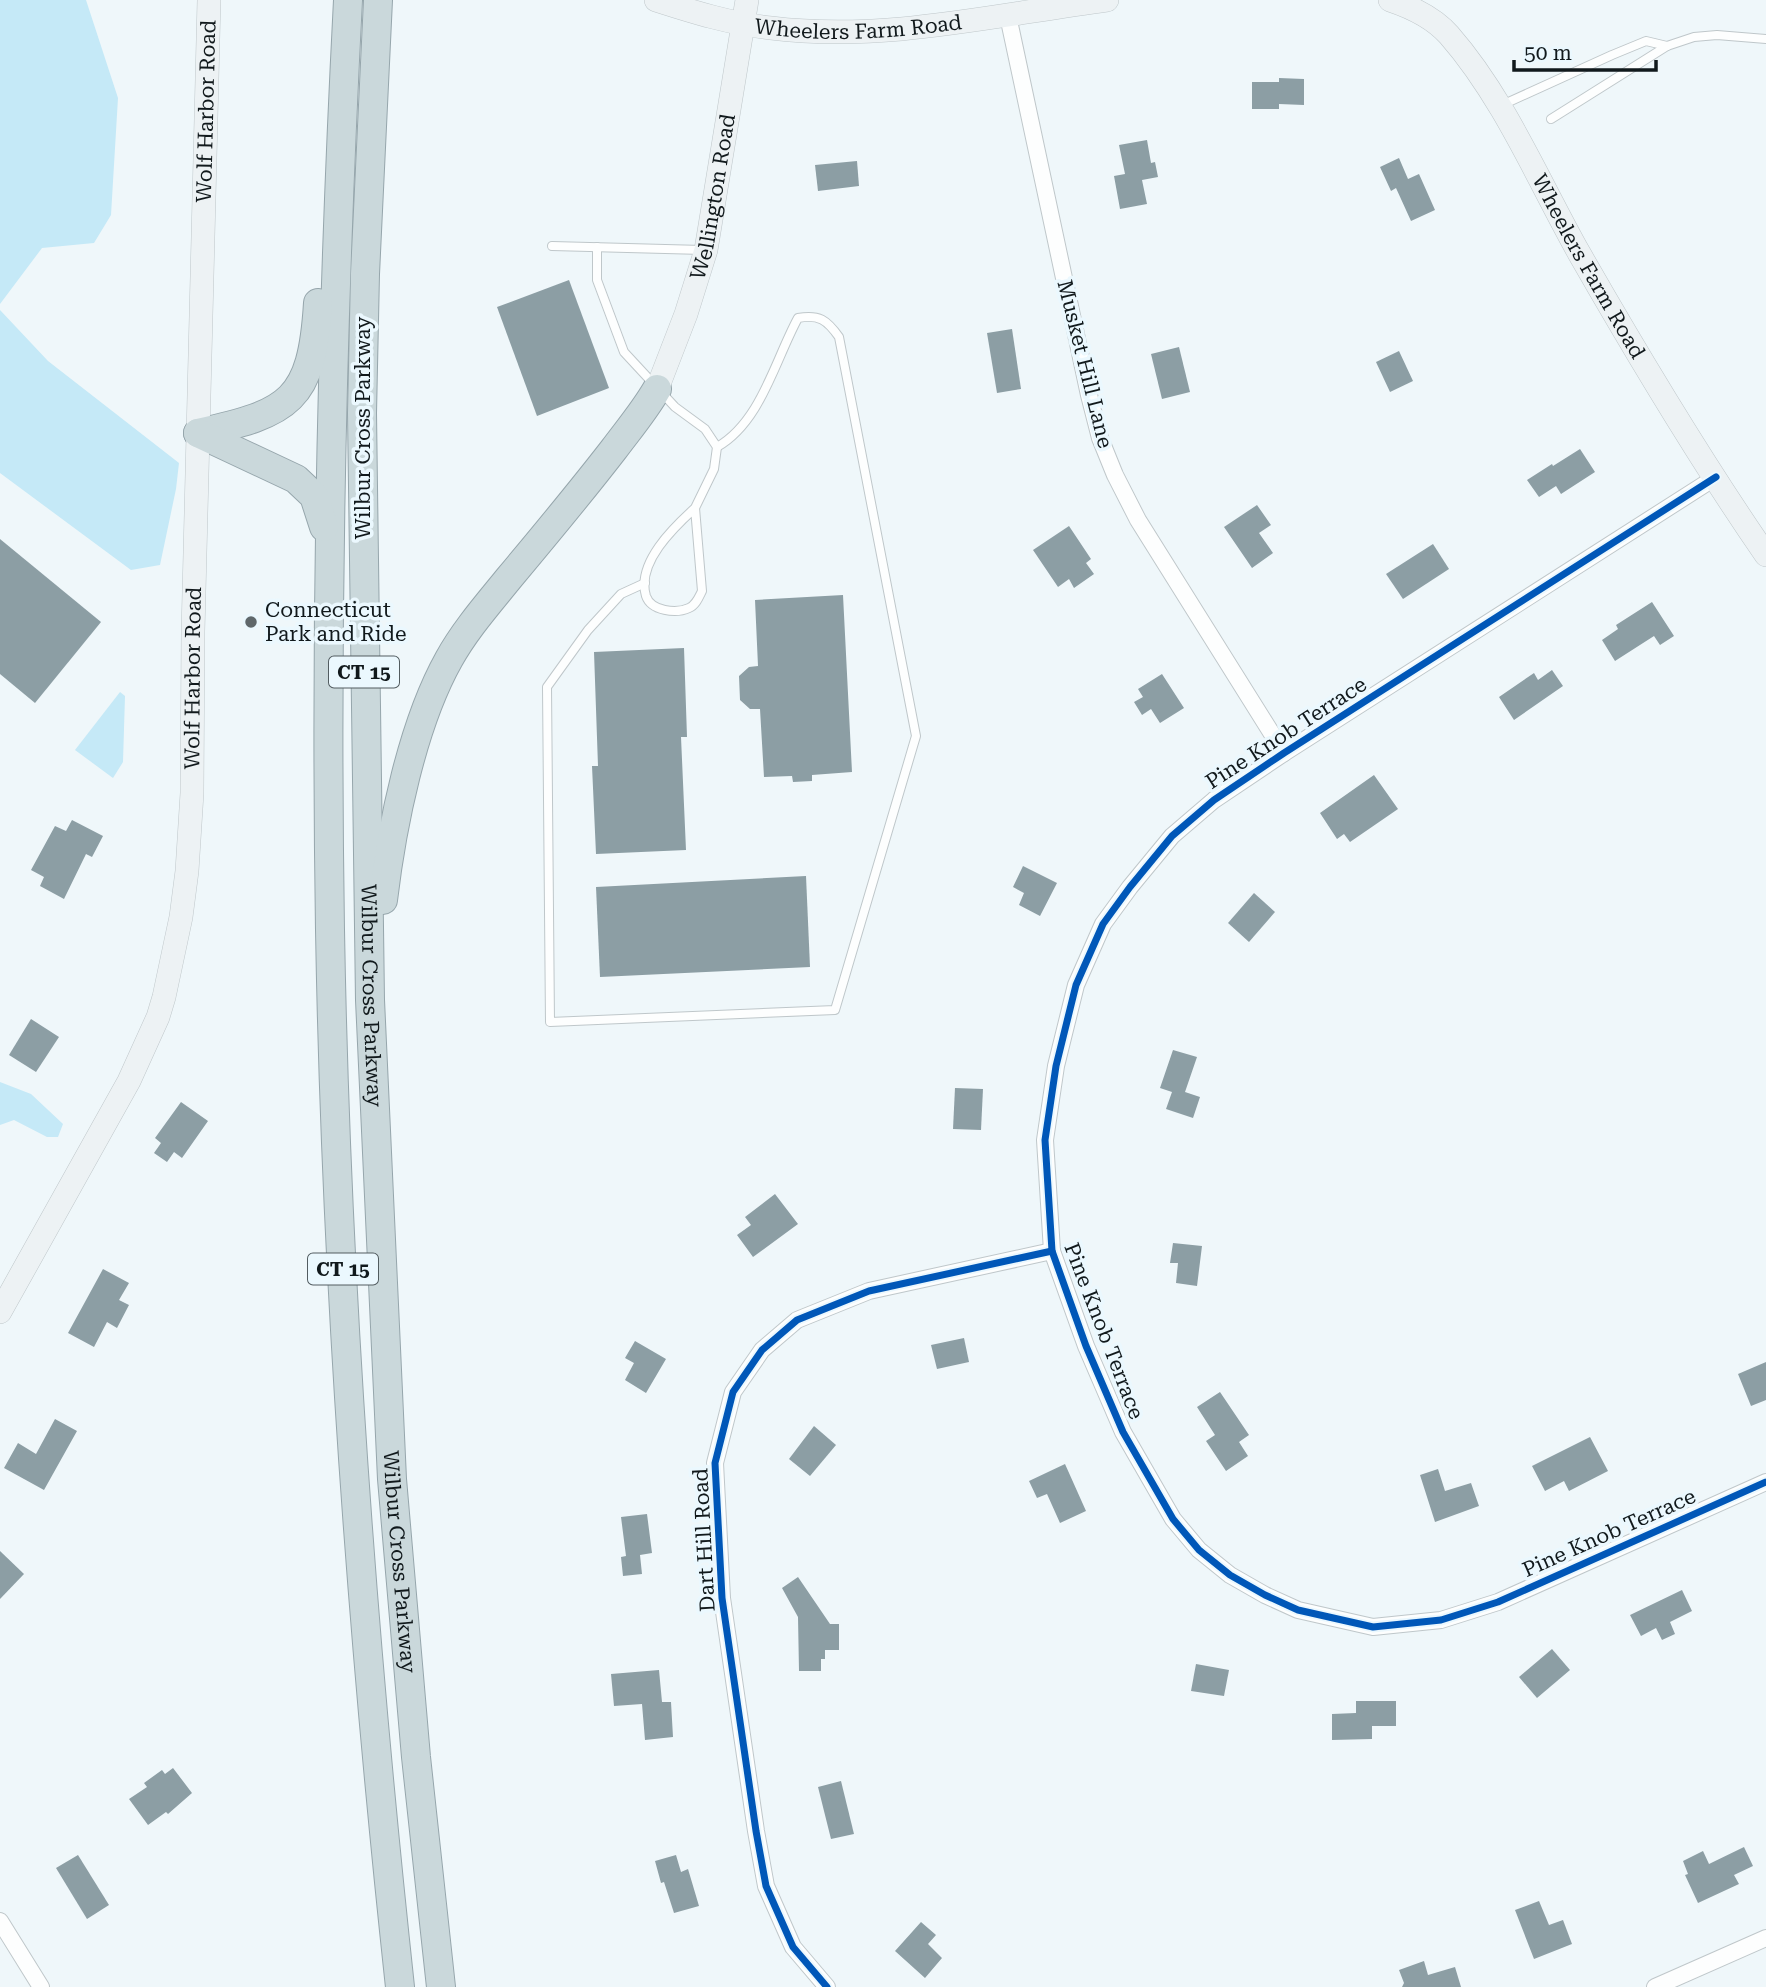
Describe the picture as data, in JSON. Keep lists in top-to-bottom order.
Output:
{
  "streets": {
    "highway": ["Wilbur Cross Parkway", "CT 15"],
    "main road": ["Wheelers Farm Road", "Wolf Harbor Road", "Wellington Road"],
    "street": ["Musket Hill Lane", "Pine Knob Terrace", "Dart Hill Road"]
  },
  "crossings": [
    ["Wheelers Farm Road", "Wellington Road"],
    ["Wheelers Farm Road", "Musket Hill Lane"],
    ["Wheelers Farm Road", "Pine Knob Terrace"],
    ["Musket Hill Lane", "Pine Knob Terrace"],
    ["Pine Knob Terrace", "Dart Hill Road"]
  ],
  "places": ["Connecticut Park and Ride"],
  "scale_bar": "50 m"
}
